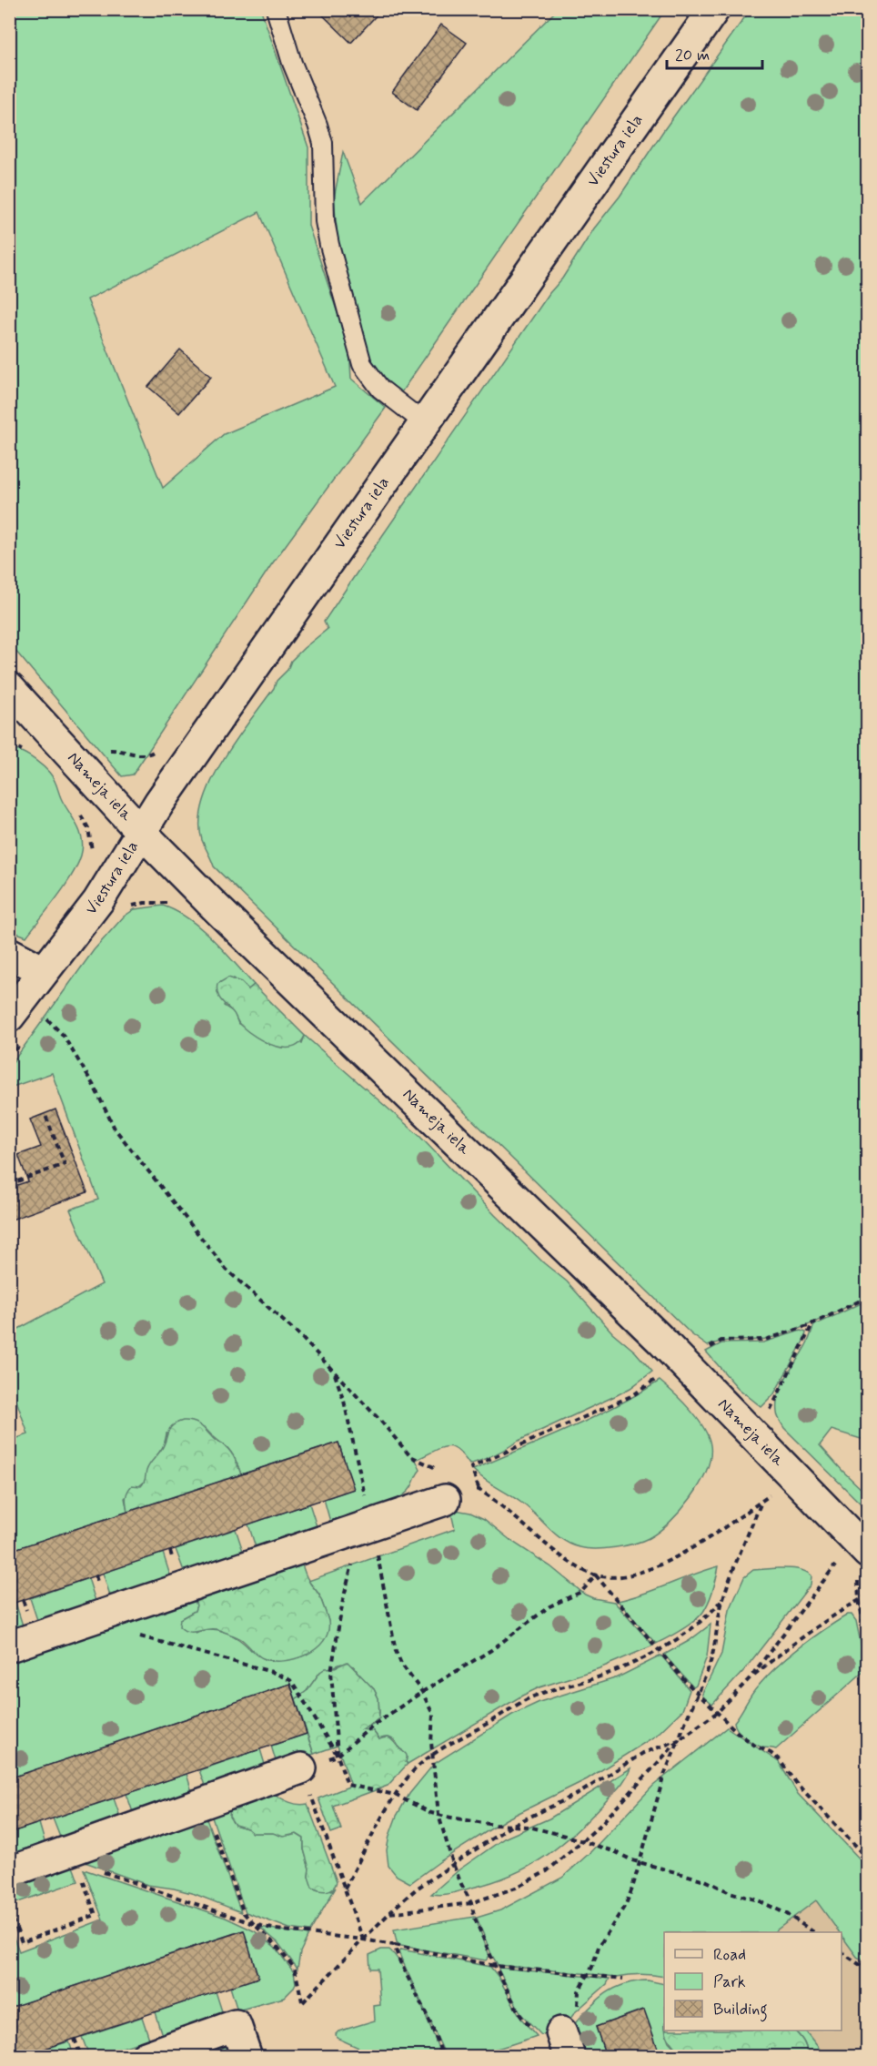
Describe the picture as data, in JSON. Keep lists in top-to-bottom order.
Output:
{
  "streets": {
    "street": ["Viestura iela", "Nameja iela"]
  },
  "crossings": [
    ["Viestura iela", "Nameja iela"]
  ],
  "legend": ["Road", "Park", "Building"],
  "scale_bar": "20 m"
}
